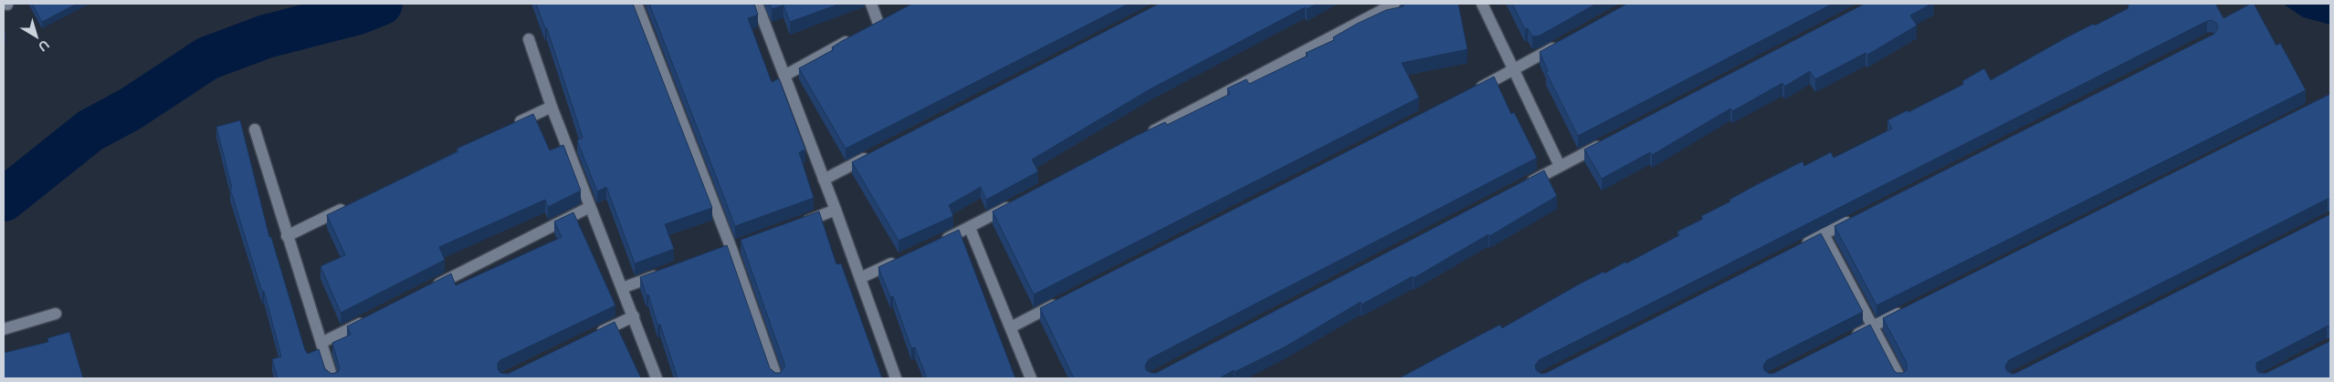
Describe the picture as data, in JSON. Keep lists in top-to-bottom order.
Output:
{
  "north": "bottom right"
}
